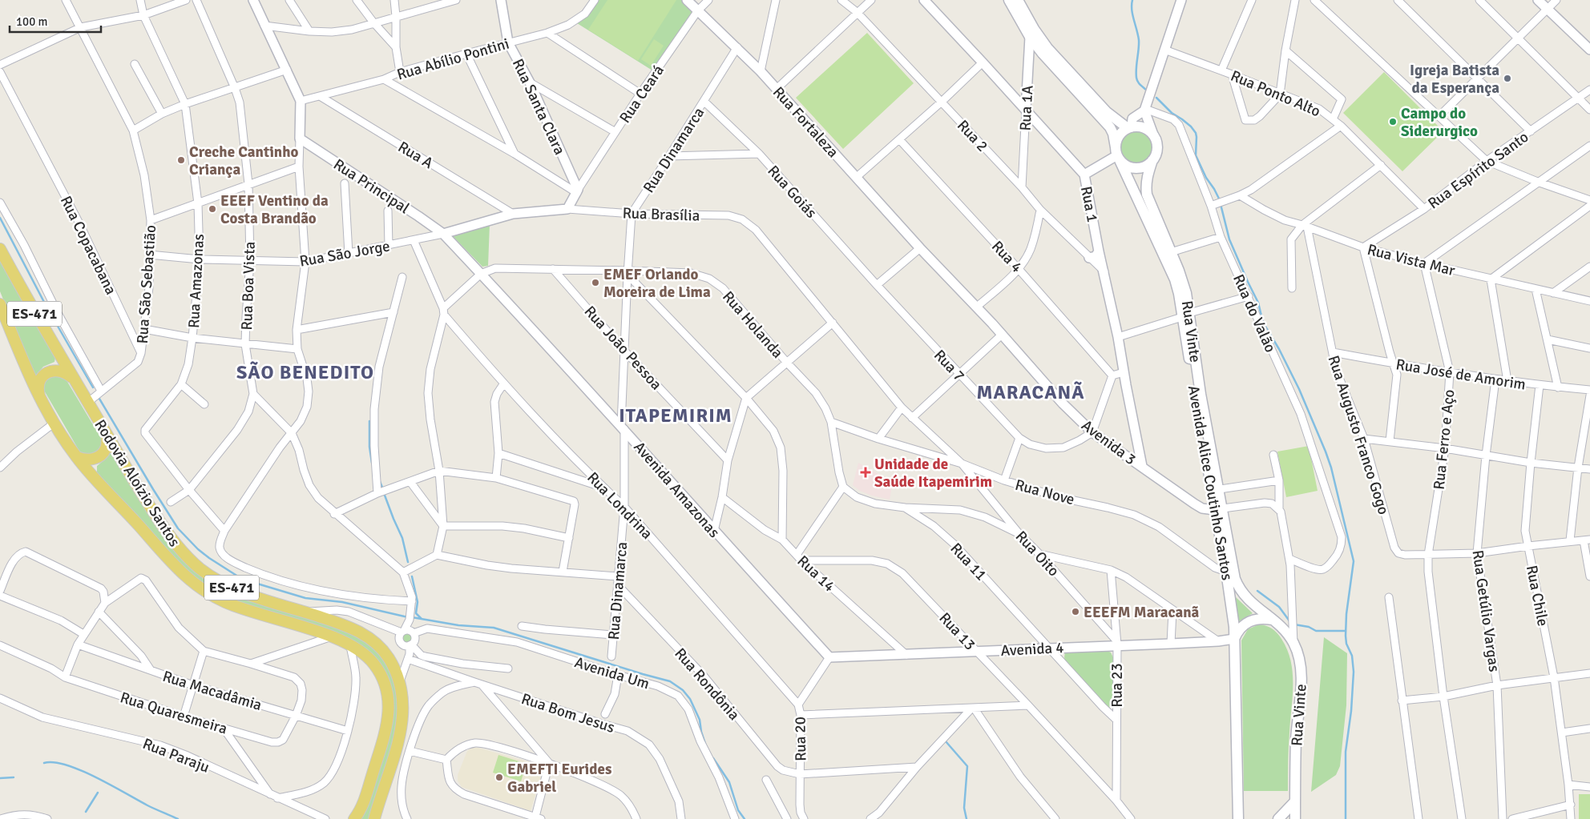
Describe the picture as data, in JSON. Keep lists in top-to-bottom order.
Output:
{
  "streets": {
    "main road": [
      "ES-471",
      "Rua Vinte",
      "Rodovia Aloízio Santos",
      "Avenida Alice Coutinho Santos"
    ],
    "street": [
      "Rua Abílio Pontini",
      "Rua Ponto Alto",
      "Rua Ceará",
      "Rua Santa Clara",
      "Rua 1A",
      "Rua Fortaleza",
      "Rua 2",
      "Rua Dinamarca",
      "Rua A",
      "Rua Espírito Santo",
      "Rua Principal",
      "Rua Goiás",
      "Rua 1",
      "Rua Brasília",
      "Rua Copacabana",
      "Rua São Jorge",
      "Rua 4",
      "Rua Vista Mar",
      "Rua Amazonas",
      "Rua São Sebastião",
      "Rua Boa Vista",
      "Rua do Valão",
      "Rua Holanda",
      "Rua João Pessoa",
      "Rua 7",
      "Rua José de Amorim",
      "Rua Augusto Franco Gogo",
      "Rua Ferro e Aço",
      "Avenida 3",
      "Avenida Amazonas",
      "Rua Nove",
      "Rua Londrina",
      "Rua Oito",
      "Rua 11",
      "Rua 14",
      "Rua Chile",
      "Rua Getúlio Vargas",
      "Rua 13",
      "Avenida 4",
      "Avenida Um",
      "Rua Rondônia",
      "Rua 23",
      "Rua Macadâmia",
      "Rua Quaresmeira",
      "Rua Bom Jesus",
      "Rua 20",
      "Rua Paraju"
    ]
  },
  "crossings": [
    ["Rua Abílio Pontini", "Rua Santa Clara"],
    ["Rua Abílio Pontini", "Rua A"],
    ["Rua Ponto Alto", "Rua Espírito Santo"],
    ["Rua Ceará", "Rua Santa Clara"],
    ["Rua Ceará", "Rua Fortaleza"],
    ["Rua 1A", "Rua 2"],
    ["Rua 1A", "Rua 1"],
    ["Rua 1A", "Avenida Alice Coutinho Santos"],
    ["Rua Fortaleza", "Rua Dinamarca"],
    ["Rua Fortaleza", "Avenida 3"],
    ["Rua 2", "Rua 1"],
    ["Rua Dinamarca", "Rua Goiás"],
    ["Rua Dinamarca", "Rua Brasília"],
    ["Rua Dinamarca", "Rua Holanda"],
    ["Rua Dinamarca", "Rua João Pessoa"],
    ["Rua Dinamarca", "Avenida Amazonas"],
    ["Rua Dinamarca", "Rua Londrina"],
    ["Rua Dinamarca", "Rua Rondônia"],
    ["Rua A", "Rua Brasília"],
    ["Rua Espírito Santo", "Rua Vista Mar"],
    ["Rua Principal", "Rua Brasília"],
    ["Rua Principal", "Rua São Jorge"],
    ["Rua Principal", "Avenida Amazonas"],
    ["Rua Goiás", "Rua 7"],
    ["Rua 1", "Avenida 3"],
    ["Rua Brasília", "Rua São Jorge"],
    ["Rua Brasília", "Avenida Amazonas"],
    ["Rua Brasília", "Rua Nove"],
    ["Rua Brasília", "Rua Oito"],
    ["Rua Copacabana", "Rua São Sebastião"],
    ["Rua São Jorge", "Rua Amazonas"],
    ["Rua São Jorge", "Rua São Sebastião"],
    ["Rua São Jorge", "Rua Boa Vista"],
    ["Rua São Jorge", "Avenida Amazonas"],
    ["Rua São Jorge", "Rua Londrina"],
    ["Rua Vista Mar", "Rua Augusto Franco Gogo"],
    ["Rua Vista Mar", "Rua Ferro e Aço"],
    ["Rua Amazonas", "Rua Boa Vista"],
    ["Rua Holanda", "Rua João Pessoa"],
    ["Rua Holanda", "Avenida Amazonas"],
    ["Rua Holanda", "Rua Nove"],
    ["Rua Vinte", "Avenida 3"],
    ["Rua Vinte", "Avenida Alice Coutinho Santos"],
    ["Rua 7", "Avenida 3"],
    ["Rua José de Amorim", "Rua Augusto Franco Gogo"],
    ["Rua José de Amorim", "Rua Ferro e Aço"],
    ["Rua José de Amorim", "Rua Chile"],
    ["Rua José de Amorim", "Rua Getúlio Vargas"],
    ["Rua Augusto Franco Gogo", "Rua Ferro e Aço"],
    ["Avenida 3", "Avenida Alice Coutinho Santos"],
    ["Avenida Alice Coutinho Santos", "Rua Nove"],
    ["Avenida Alice Coutinho Santos", "Avenida 4"],
    ["Avenida Amazonas", "Avenida 4"],
    ["Rua Nove", "Rua Oito"],
    ["Rua Londrina", "Rua 20"],
    ["Rua Oito", "Avenida 4"],
    ["Rua Oito", "Rua 23"],
    ["Rua 11", "Avenida 4"],
    ["Rua 11", "Rua 23"],
    ["Rua 14", "Rua 13"],
    ["Rua 14", "Avenida 4"],
    ["Rua 13", "Avenida 4"],
    ["Rua 13", "Rua 23"],
    ["Avenida 4", "Rua 23"],
    ["Rua Rondônia", "Rua 20"],
    ["Rua Macadâmia", "Rua Quaresmeira"]
  ],
  "districts": ["SÃO BENEDITO", "MARACANÃ", "ITAPEMIRIM"],
  "places": {
    "other": [
      "Igreja Batista da Esperança",
      "Campo do Siderurgico",
      "Creche Cantinho Criança",
      "EEEF Ventino da Costa Brandão",
      "EMEF Orlando Moreira de Lima",
      "EEEFM Maracanã",
      "EMEFTI Eurides Gabriel"
    ],
    "health": ["Unidade de Saúde Itapemirim"]
  },
  "scale_bar": "100 m"
}
